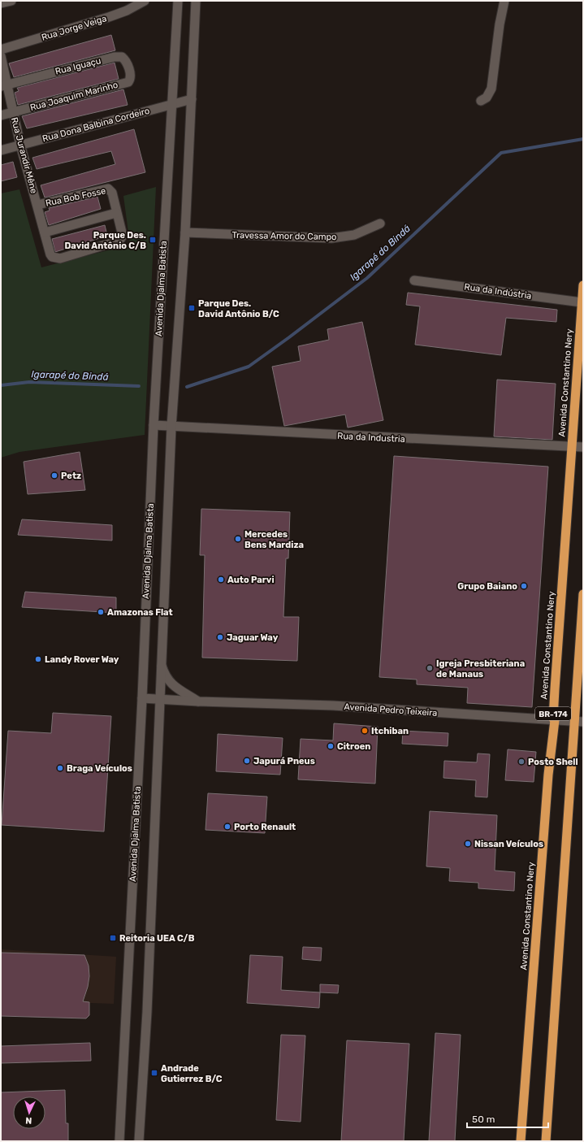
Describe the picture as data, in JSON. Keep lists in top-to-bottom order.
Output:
{
  "streets": {
    "highway": ["Avenida Constantino Nery", "BR-174"],
    "street": [
      "Rua Jorge Veiga",
      "Rua Iguaçu",
      "Rua Joaquim Marinho",
      "Rua Dona Balbina Cordeiro",
      "Rua Jurandir Mêne",
      "Rua Bob Fosse",
      "Travessa Amor do Campo",
      "Avenida Djalma Batista",
      "Rua da Indústria",
      "Rua da Industria",
      "Avenida Pedro Teixeira"
    ]
  },
  "crossings": [
    ["Rua Iguaçu", "Rua Joaquim Marinho"],
    ["Rua Iguaçu", "Rua Jurandir Mêne"],
    ["Rua Joaquim Marinho", "Rua Jurandir Mêne"],
    ["Rua Dona Balbina Cordeiro", "Rua Jurandir Mêne"],
    ["Rua Dona Balbina Cordeiro", "Avenida Djalma Batista"],
    ["Rua Jurandir Mêne", "Rua Bob Fosse"],
    ["Travessa Amor do Campo", "Avenida Djalma Batista"],
    ["Avenida Djalma Batista", "Rua da Industria"],
    ["Avenida Djalma Batista", "Avenida Pedro Teixeira"],
    ["Rua da Indústria", "Avenida Constantino Nery"],
    ["Avenida Constantino Nery", "Rua da Industria"],
    ["Avenida Constantino Nery", "Avenida Pedro Teixeira"],
    ["Avenida Pedro Teixeira", "BR-174"]
  ],
  "water": ["Igarapé do Bindá"],
  "places": {
    "transit": [
      "Parque Des. David Antônio C/B",
      "Parque Des. David Antônio B/C",
      "Reitoria UEA C/B",
      "Andrade Gutierrez B/C"
    ],
    "other": [
      "Petz",
      "Mercedes Bens Mardiza",
      "Auto Parvi",
      "Grupo Baiano",
      "Amazonas Flat",
      "Jaguar Way",
      "Landy Rover Way",
      "Igreja Presbiteriana de Manaus",
      "Itchiban",
      "Citroen",
      "Japurá Pneus",
      "Posto Shell",
      "Braga Veículos",
      "Porto Renault",
      "Nissan Veículos"
    ]
  },
  "scale_bar": "50 m",
  "north": "bottom"
}
